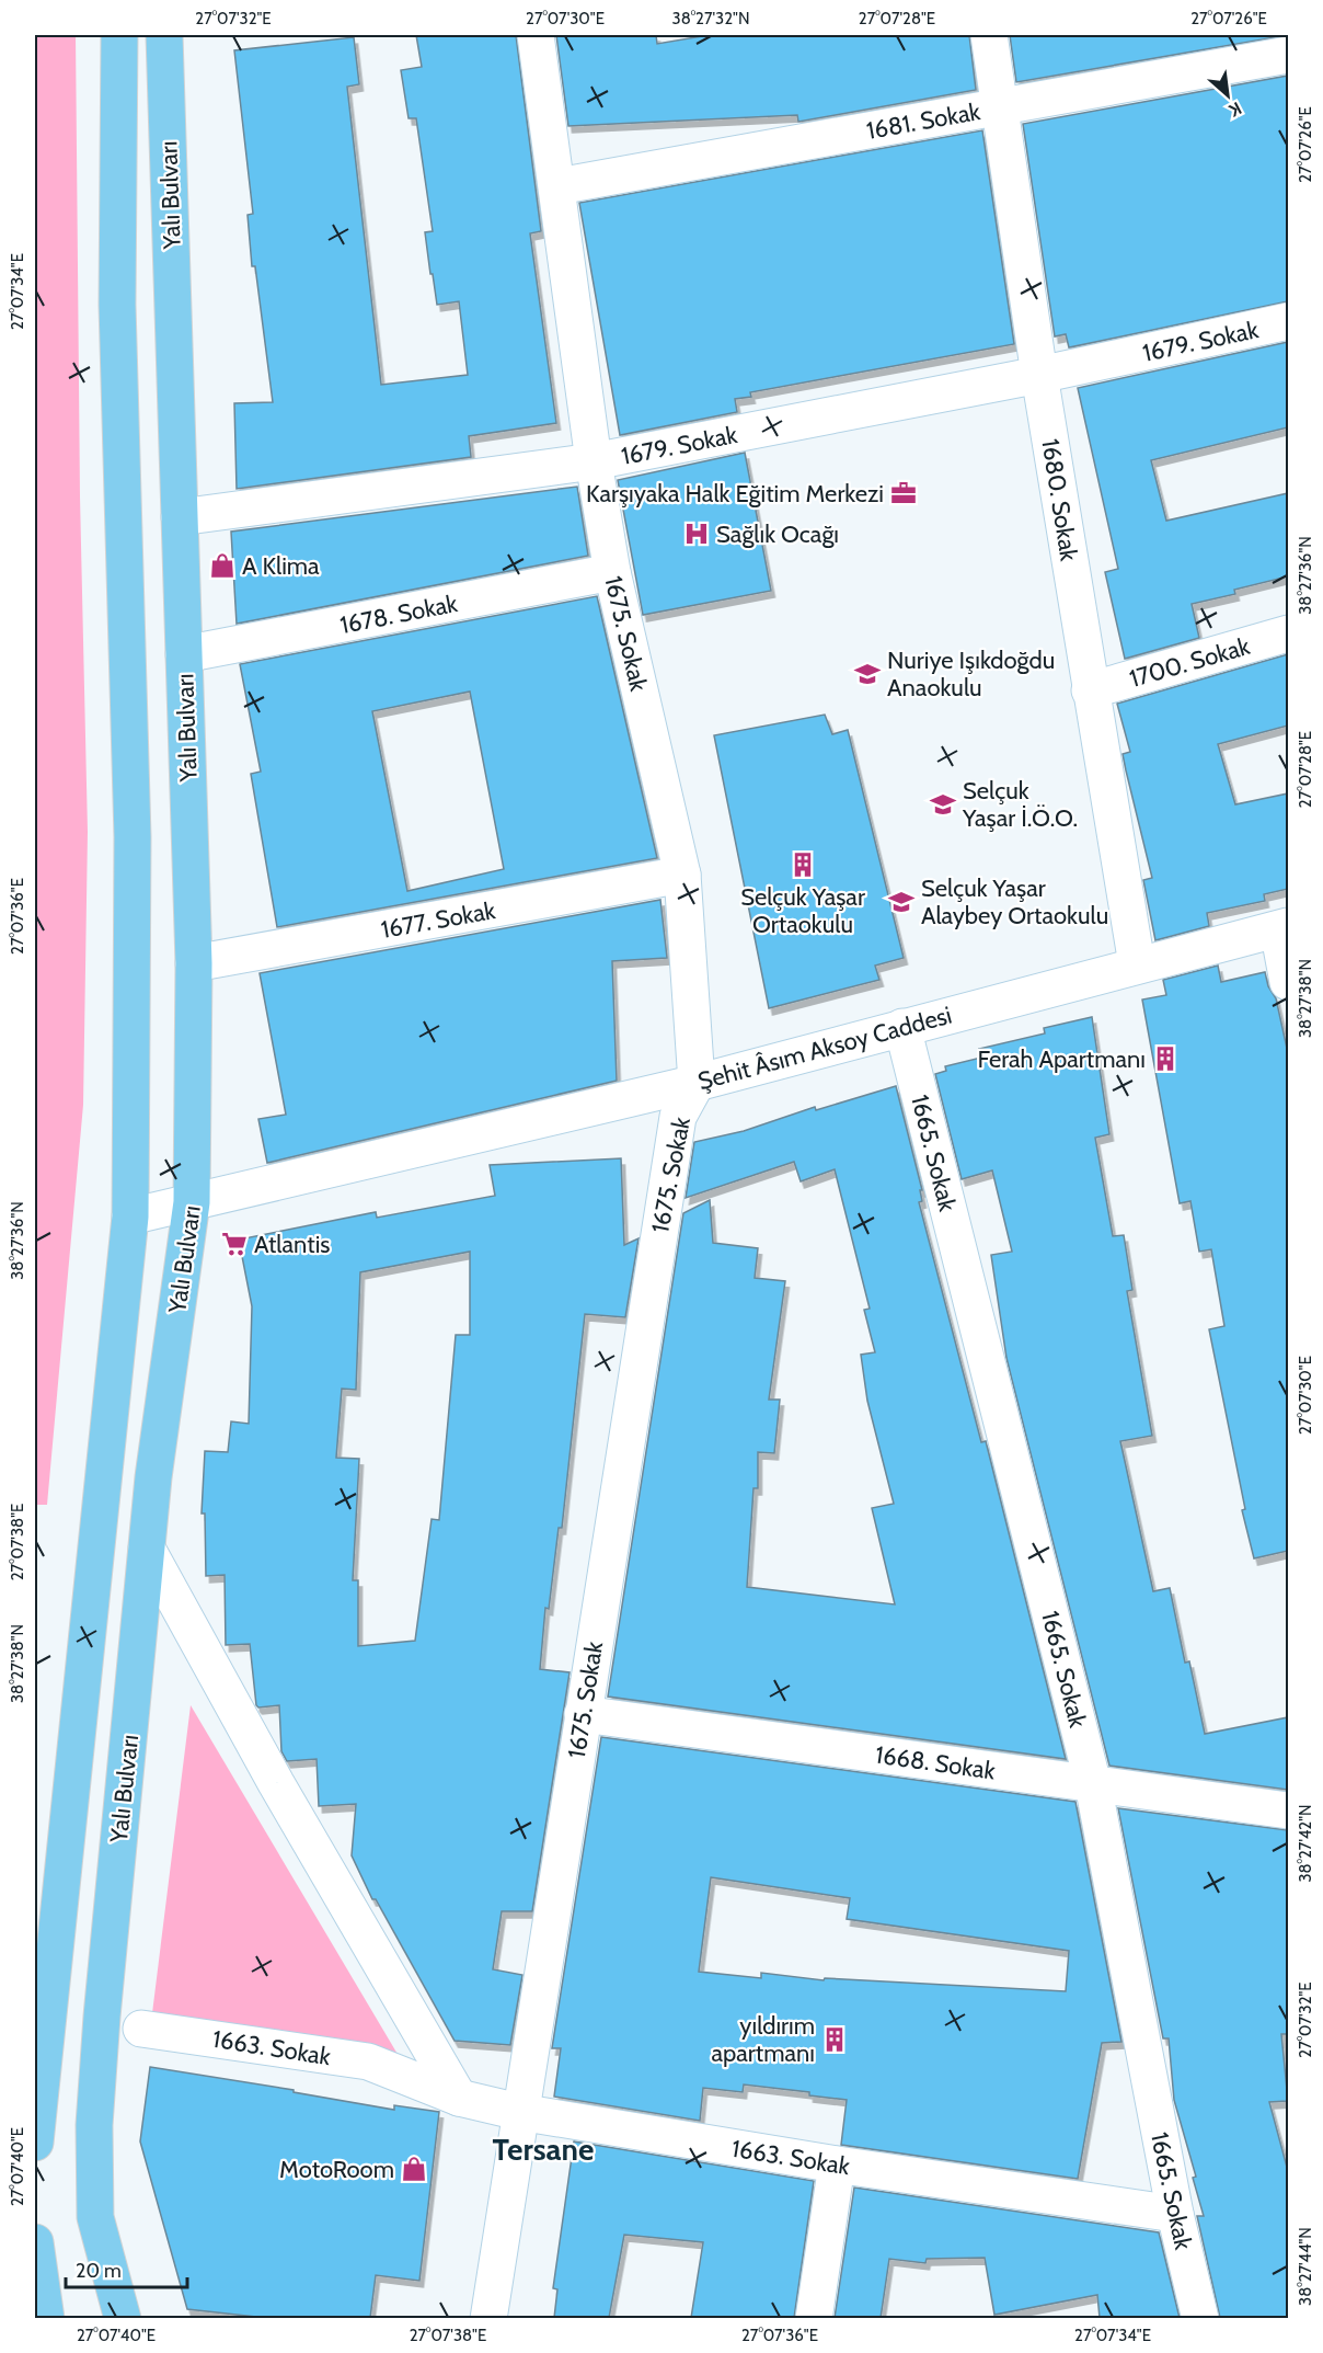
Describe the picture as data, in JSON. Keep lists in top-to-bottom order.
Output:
{
  "streets": {
    "main road": ["Yalı Bulvarı"],
    "street": [
      "1681. Sokak",
      "1679. Sokak",
      "1680. Sokak",
      "1678. Sokak",
      "1675. Sokak",
      "1700. Sokak",
      "1677. Sokak",
      "Şehit Âsım Aksoy Caddesi",
      "1665. Sokak",
      "1668. Sokak",
      "1663. Sokak"
    ]
  },
  "crossings": [
    ["1681. Sokak", "1680. Sokak"],
    ["1681. Sokak", "1675. Sokak"],
    ["Yalı Bulvarı", "1679. Sokak"],
    ["Yalı Bulvarı", "1678. Sokak"],
    ["Yalı Bulvarı", "1677. Sokak"],
    ["Yalı Bulvarı", "Şehit Âsım Aksoy Caddesi"],
    ["1679. Sokak", "1680. Sokak"],
    ["1679. Sokak", "1675. Sokak"],
    ["1680. Sokak", "1700. Sokak"],
    ["1680. Sokak", "Şehit Âsım Aksoy Caddesi"],
    ["1678. Sokak", "1675. Sokak"],
    ["1675. Sokak", "1677. Sokak"],
    ["1675. Sokak", "Şehit Âsım Aksoy Caddesi"],
    ["1675. Sokak", "1668. Sokak"],
    ["1675. Sokak", "1663. Sokak"],
    ["Şehit Âsım Aksoy Caddesi", "1665. Sokak"],
    ["1665. Sokak", "1668. Sokak"],
    ["1665. Sokak", "1663. Sokak"]
  ],
  "districts": ["Tersane"],
  "places": {
    "office": ["Karşıyaka Halk Eğitim Merkezi"],
    "hospital": ["Sağlık Ocağı"],
    "shop": ["A Klima", "MotoRoom"],
    "school or university": ["Nuriye Işıkdoğdu Anaokulu", "Selçuk Yaşar İ.Ö.O.", "Selçuk Yaşar Alaybey Ortaokulu"],
    "building": ["Selçuk Yaşar Ortaokulu", "Ferah Apartmanı", "yıldırım apartmanı"],
    "supermarket": ["Atlantis"]
  },
  "scale_bar": "20 m",
  "north": "bottom right",
  "coordinates": [
    "27°07'32\"E",
    "27°07'30\"E",
    "38°27'32\"N",
    "27°07'28\"E",
    "27°07'26\"E",
    "27°07'34\"E",
    "38°27'36\"N",
    "27°07'36\"E",
    "38°27'38\"N",
    "27°07'38\"E",
    "38°27'42\"N",
    "27°07'40\"E",
    "38°27'44\"N"
  ]
}
